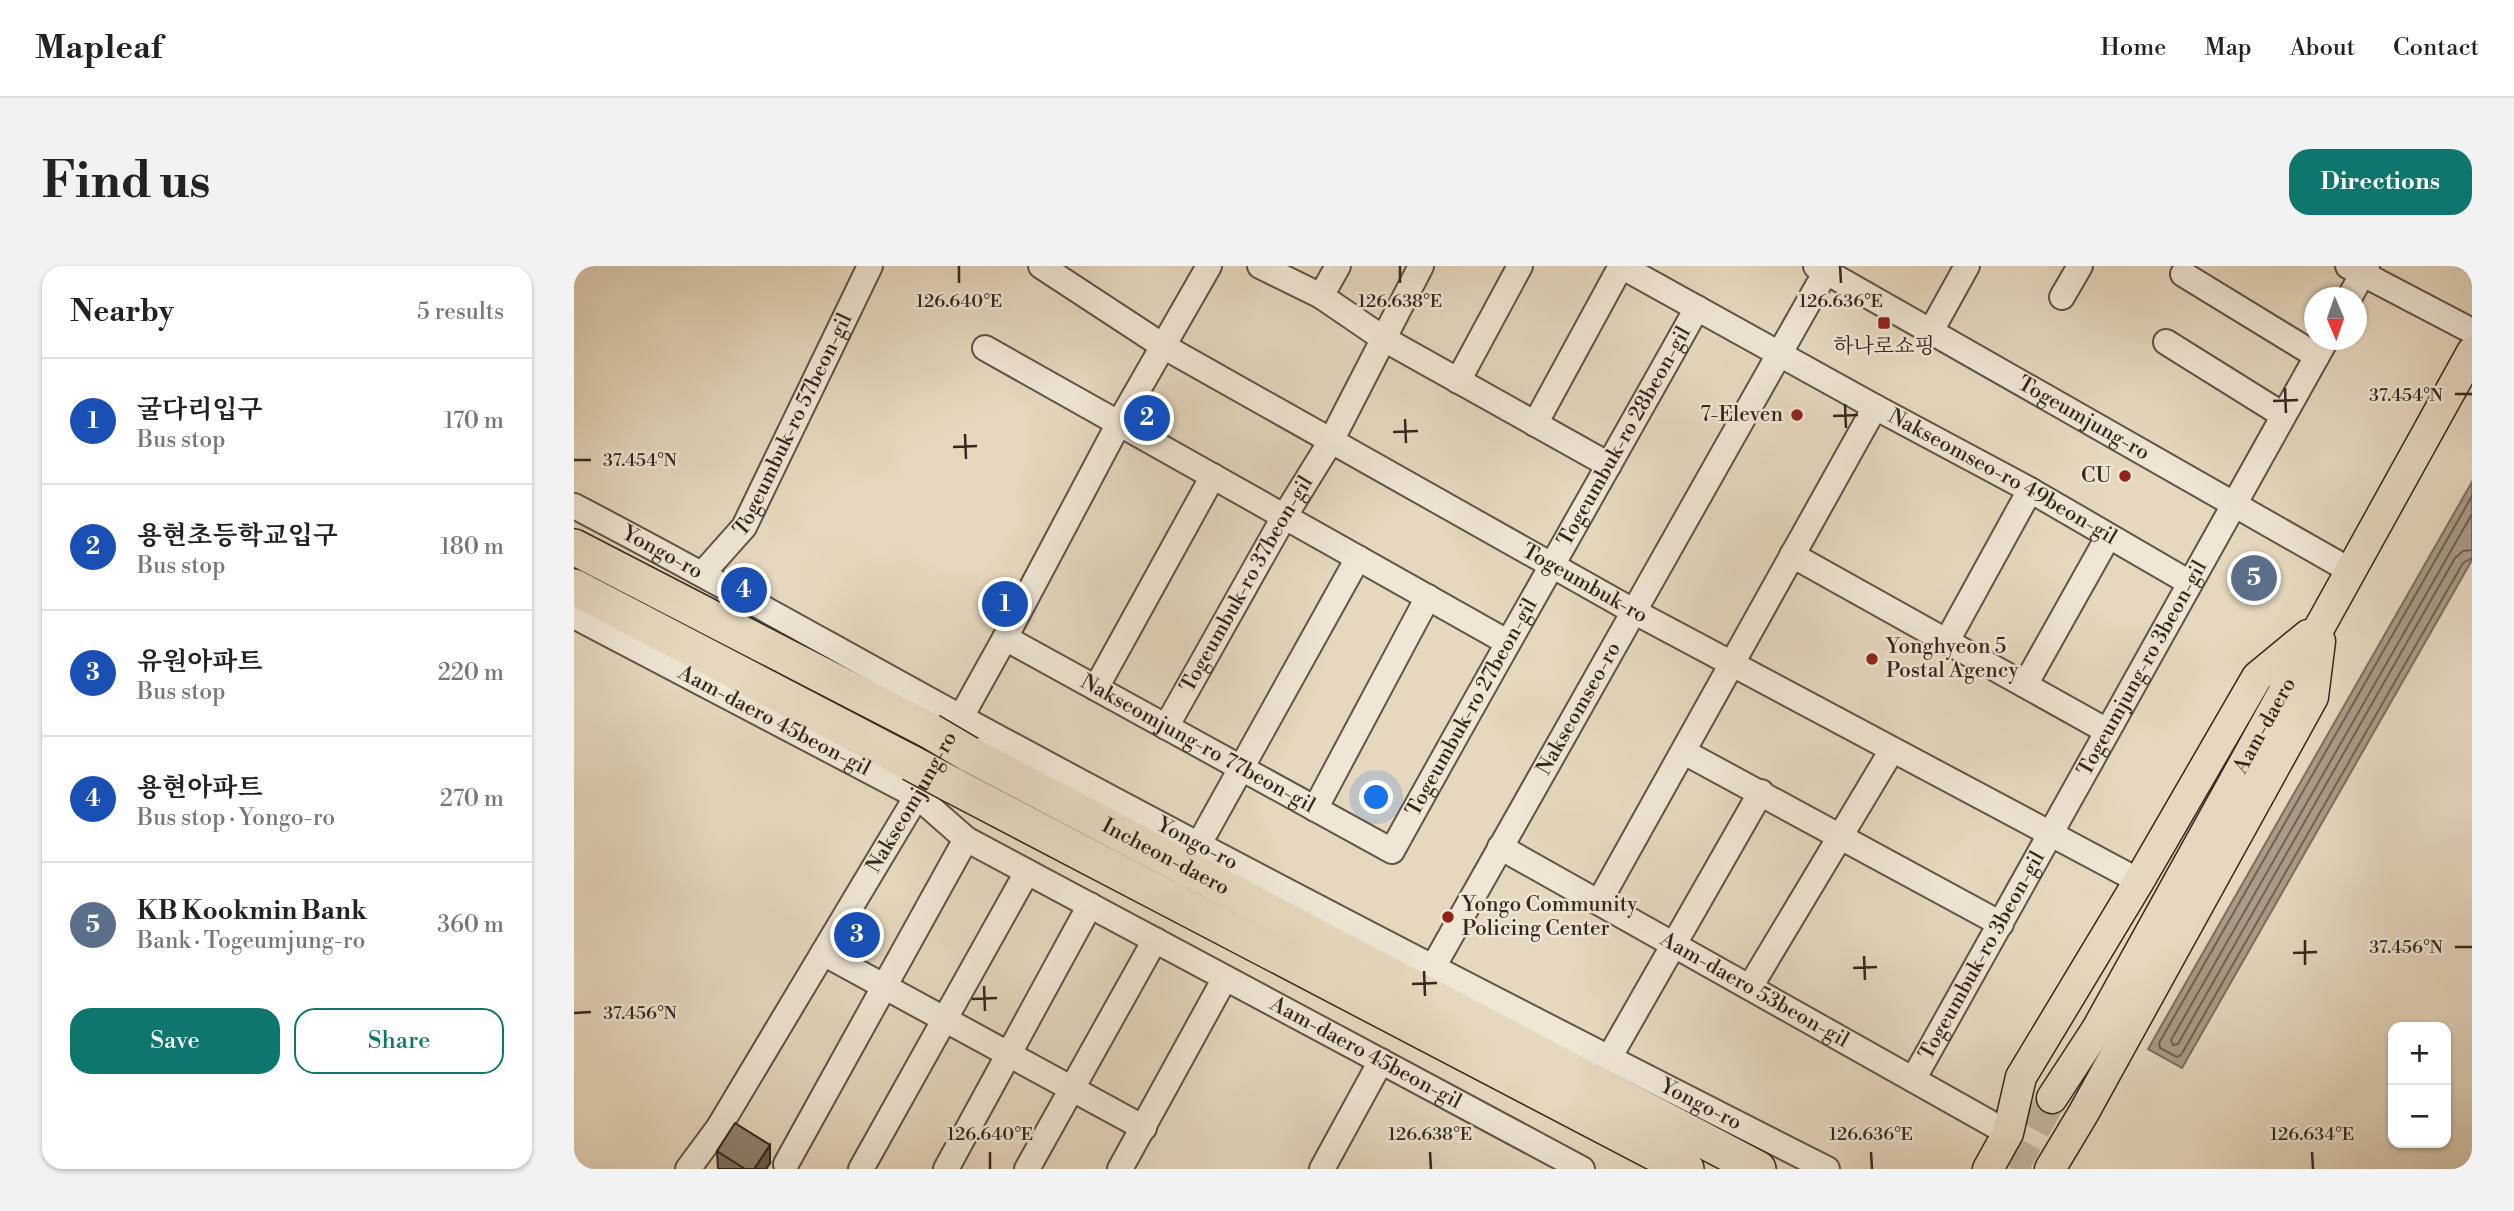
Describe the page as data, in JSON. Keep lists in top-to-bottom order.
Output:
{
  "streets": {
    "highway": ["Incheon-daero"],
    "main road": ["Aam-daero"],
    "street": [
      "Togeumjung-ro",
      "Togeumbuk-ro 57beon-gil",
      "Togeumbuk-ro 28beon-gil",
      "Nakseomseo-ro 49beon-gil",
      "Yongo-ro",
      "Togeumbuk-ro 37beon-gil",
      "Togeumbuk-ro",
      "Togeumjung-ro 3beon-gil",
      "Togeumbuk-ro 27beon-gil",
      "Nakseomseo-ro",
      "Aam-daero 45beon-gil",
      "Nakseomjung-ro 77beon-gil",
      "Nakseomjung-ro",
      "Togeumbuk-ro 3beon-gil",
      "Aam-daero 53beon-gil"
    ]
  },
  "crossings": [
    ["Togeumjung-ro", "Togeumjung-ro 3beon-gil"],
    ["Togeumjung-ro", "Nakseomseo-ro"],
    ["Togeumjung-ro", "Aam-daero"],
    ["Togeumbuk-ro 57beon-gil", "Yongo-ro"],
    ["Togeumbuk-ro 28beon-gil", "Nakseomseo-ro 49beon-gil"],
    ["Togeumbuk-ro 28beon-gil", "Togeumbuk-ro"],
    ["Togeumbuk-ro 28beon-gil", "Togeumbuk-ro 27beon-gil"],
    ["Nakseomseo-ro 49beon-gil", "Togeumjung-ro 3beon-gil"],
    ["Nakseomseo-ro 49beon-gil", "Nakseomseo-ro"],
    ["Yongo-ro", "Nakseomseo-ro"],
    ["Yongo-ro", "Nakseomjung-ro"],
    ["Yongo-ro", "Incheon-daero"],
    ["Togeumbuk-ro 37beon-gil", "Togeumbuk-ro"],
    ["Togeumbuk-ro 37beon-gil", "Nakseomjung-ro 77beon-gil"],
    ["Togeumbuk-ro", "Togeumjung-ro 3beon-gil"],
    ["Togeumbuk-ro", "Togeumbuk-ro 27beon-gil"],
    ["Togeumbuk-ro", "Nakseomseo-ro"],
    ["Togeumbuk-ro", "Nakseomjung-ro"],
    ["Togeumbuk-ro", "Togeumbuk-ro 3beon-gil"],
    ["Togeumjung-ro 3beon-gil", "Togeumbuk-ro 3beon-gil"],
    ["Togeumbuk-ro 27beon-gil", "Nakseomjung-ro 77beon-gil"],
    ["Nakseomseo-ro", "Aam-daero 53beon-gil"],
    ["Aam-daero 45beon-gil", "Nakseomjung-ro"],
    ["Aam-daero 45beon-gil", "Incheon-daero"],
    ["Nakseomjung-ro 77beon-gil", "Nakseomjung-ro"],
    ["Nakseomjung-ro", "Incheon-daero"],
    ["Togeumbuk-ro 3beon-gil", "Aam-daero 53beon-gil"]
  ],
  "places": {
    "transit": ["하나로쇼핑"],
    "other": [
      "7-Eleven",
      "CU",
      "Yonghyeon 5 Postal Agency",
      "Yongo Community Policing Center"
    ]
  },
  "north": "bottom",
  "page": {
    "header": "Mapleaf",
    "nav": [
      "Home",
      "Map",
      "About",
      "Contact"
    ],
    "buttons": [
      "Directions",
      ["Save", "Share"]
    ],
    "title": "Find us",
    "heading": ["Nearby", "5 results"],
    "list": [
      {
        "mark": "1",
        "name": "굴다리입구",
        "note": "Bus stop",
        "value": "170 m"
      },
      {
        "mark": "2",
        "name": "용현초등학교입구",
        "note": "Bus stop",
        "value": "180 m"
      },
      {
        "mark": "3",
        "name": "유원아파트",
        "note": "Bus stop",
        "value": "220 m"
      },
      {
        "mark": "4",
        "name": "용현아파트",
        "note": "Bus stop · Yongo-ro",
        "value": "270 m"
      },
      {
        "mark": "5",
        "name": "KB Kookmin Bank",
        "note": "Bank · Togeumjung-ro",
        "value": "360 m"
      }
    ],
    "pins": [
      "2",
      "5",
      "4",
      "1",
      "3"
    ],
    "map_buttons": ["+", "−"]
  },
  "coordinates": [
    "126.640°E",
    "126.638°E",
    "126.636°E",
    "37.454°N",
    "37.456°N",
    "126.634°E"
  ]
}
